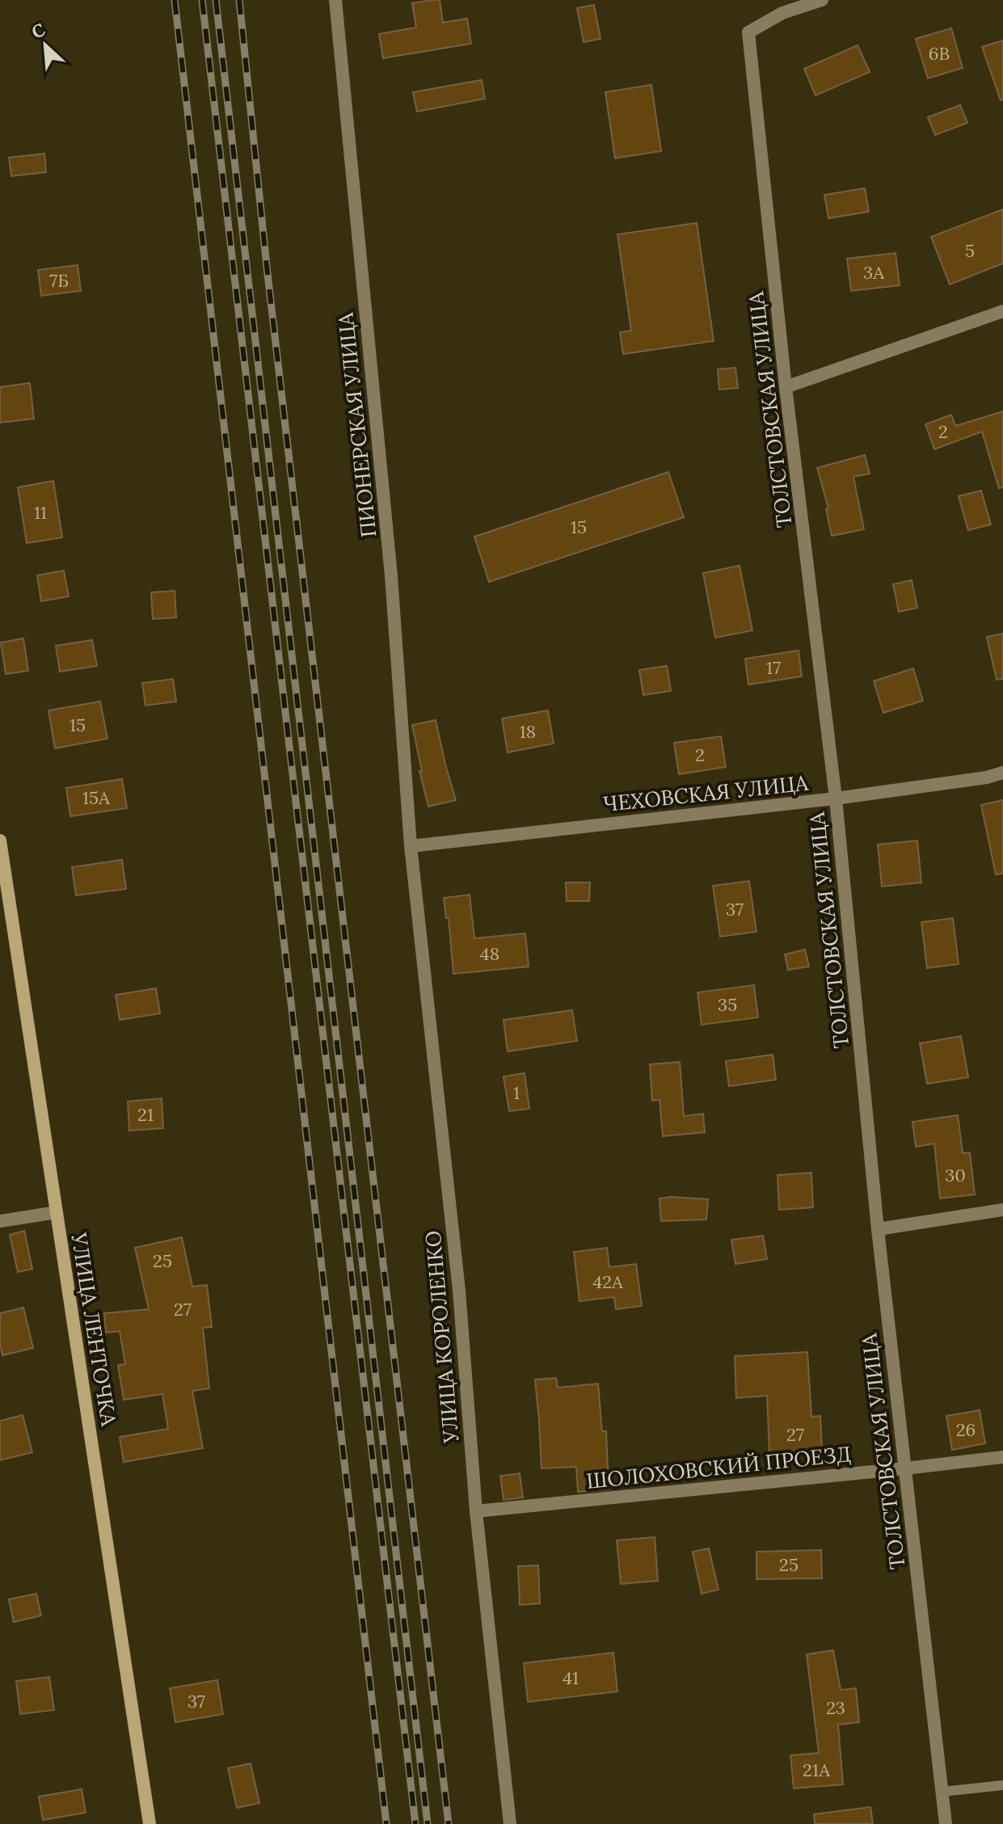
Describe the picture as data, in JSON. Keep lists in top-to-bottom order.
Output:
{
  "streets": {
    "main road": ["УЛИЦА ЛЕНТОЧКА"],
    "street": [
      "ТОЛСТОВСКАЯ УЛИЦА",
      "ПИОНЕРСКАЯ УЛИЦА",
      "ЧЕХОВСКАЯ УЛИЦА",
      "УЛИЦА КОРОЛЕНКО",
      "ШОЛОХОВСКИЙ ПРОЕЗД"
    ]
  },
  "crossings": [
    ["ТОЛСТОВСКАЯ УЛИЦА", "ЧЕХОВСКАЯ УЛИЦА"],
    ["ТОЛСТОВСКАЯ УЛИЦА", "ШОЛОХОВСКИЙ ПРОЕЗД"],
    ["ПИОНЕРСКАЯ УЛИЦА", "ЧЕХОВСКАЯ УЛИЦА"],
    ["ПИОНЕРСКАЯ УЛИЦА", "УЛИЦА КОРОЛЕНКО"],
    ["ЧЕХОВСКАЯ УЛИЦА", "УЛИЦА КОРОЛЕНКО"],
    ["УЛИЦА КОРОЛЕНКО", "ШОЛОХОВСКИЙ ПРОЕЗД"]
  ],
  "house_numbers": [
    "6В",
    "5",
    "3А",
    "7Б",
    "2",
    "11",
    "15",
    "17",
    "15",
    "18",
    "2",
    "15А",
    "37",
    "48",
    "35",
    "1",
    "21",
    "30",
    "25",
    "42А",
    "27",
    "26",
    "27",
    "25",
    "41",
    "37",
    "23",
    "21А"
  ],
  "north": "top left"
}
